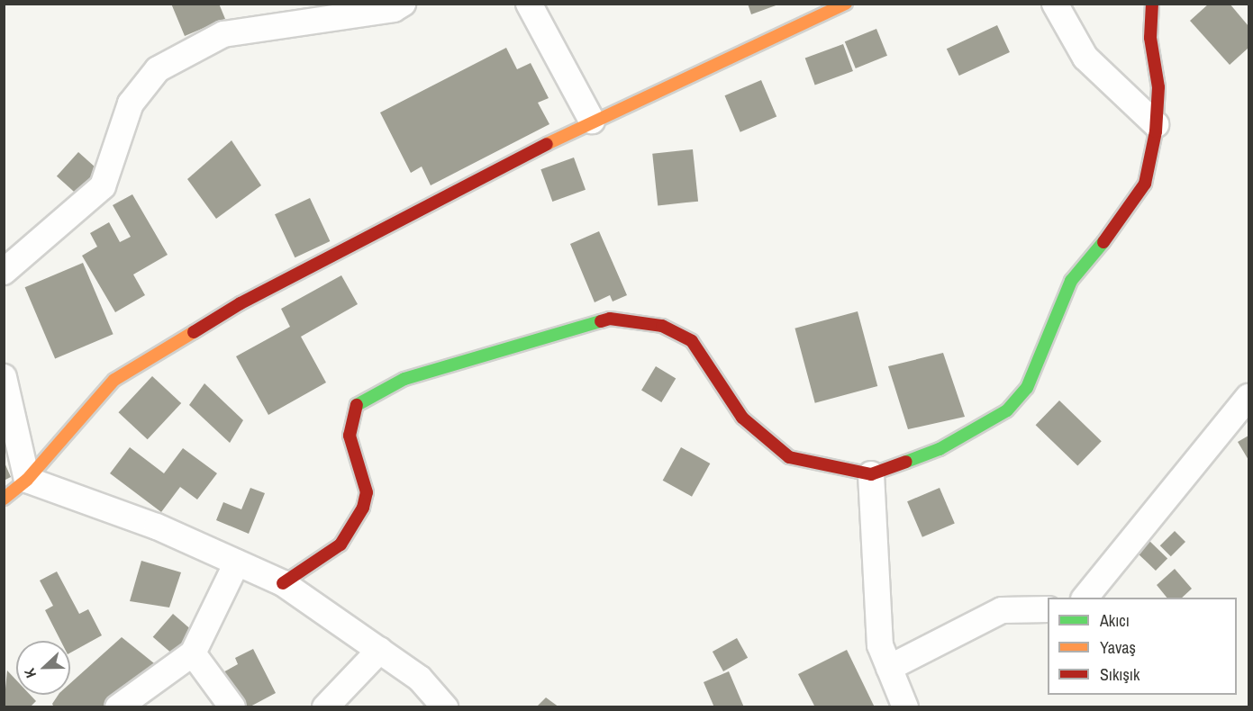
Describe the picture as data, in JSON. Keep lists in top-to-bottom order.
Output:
{
  "legend": ["Akıcı", "Yavaş", "Sıkışık"],
  "north": "left"
}
